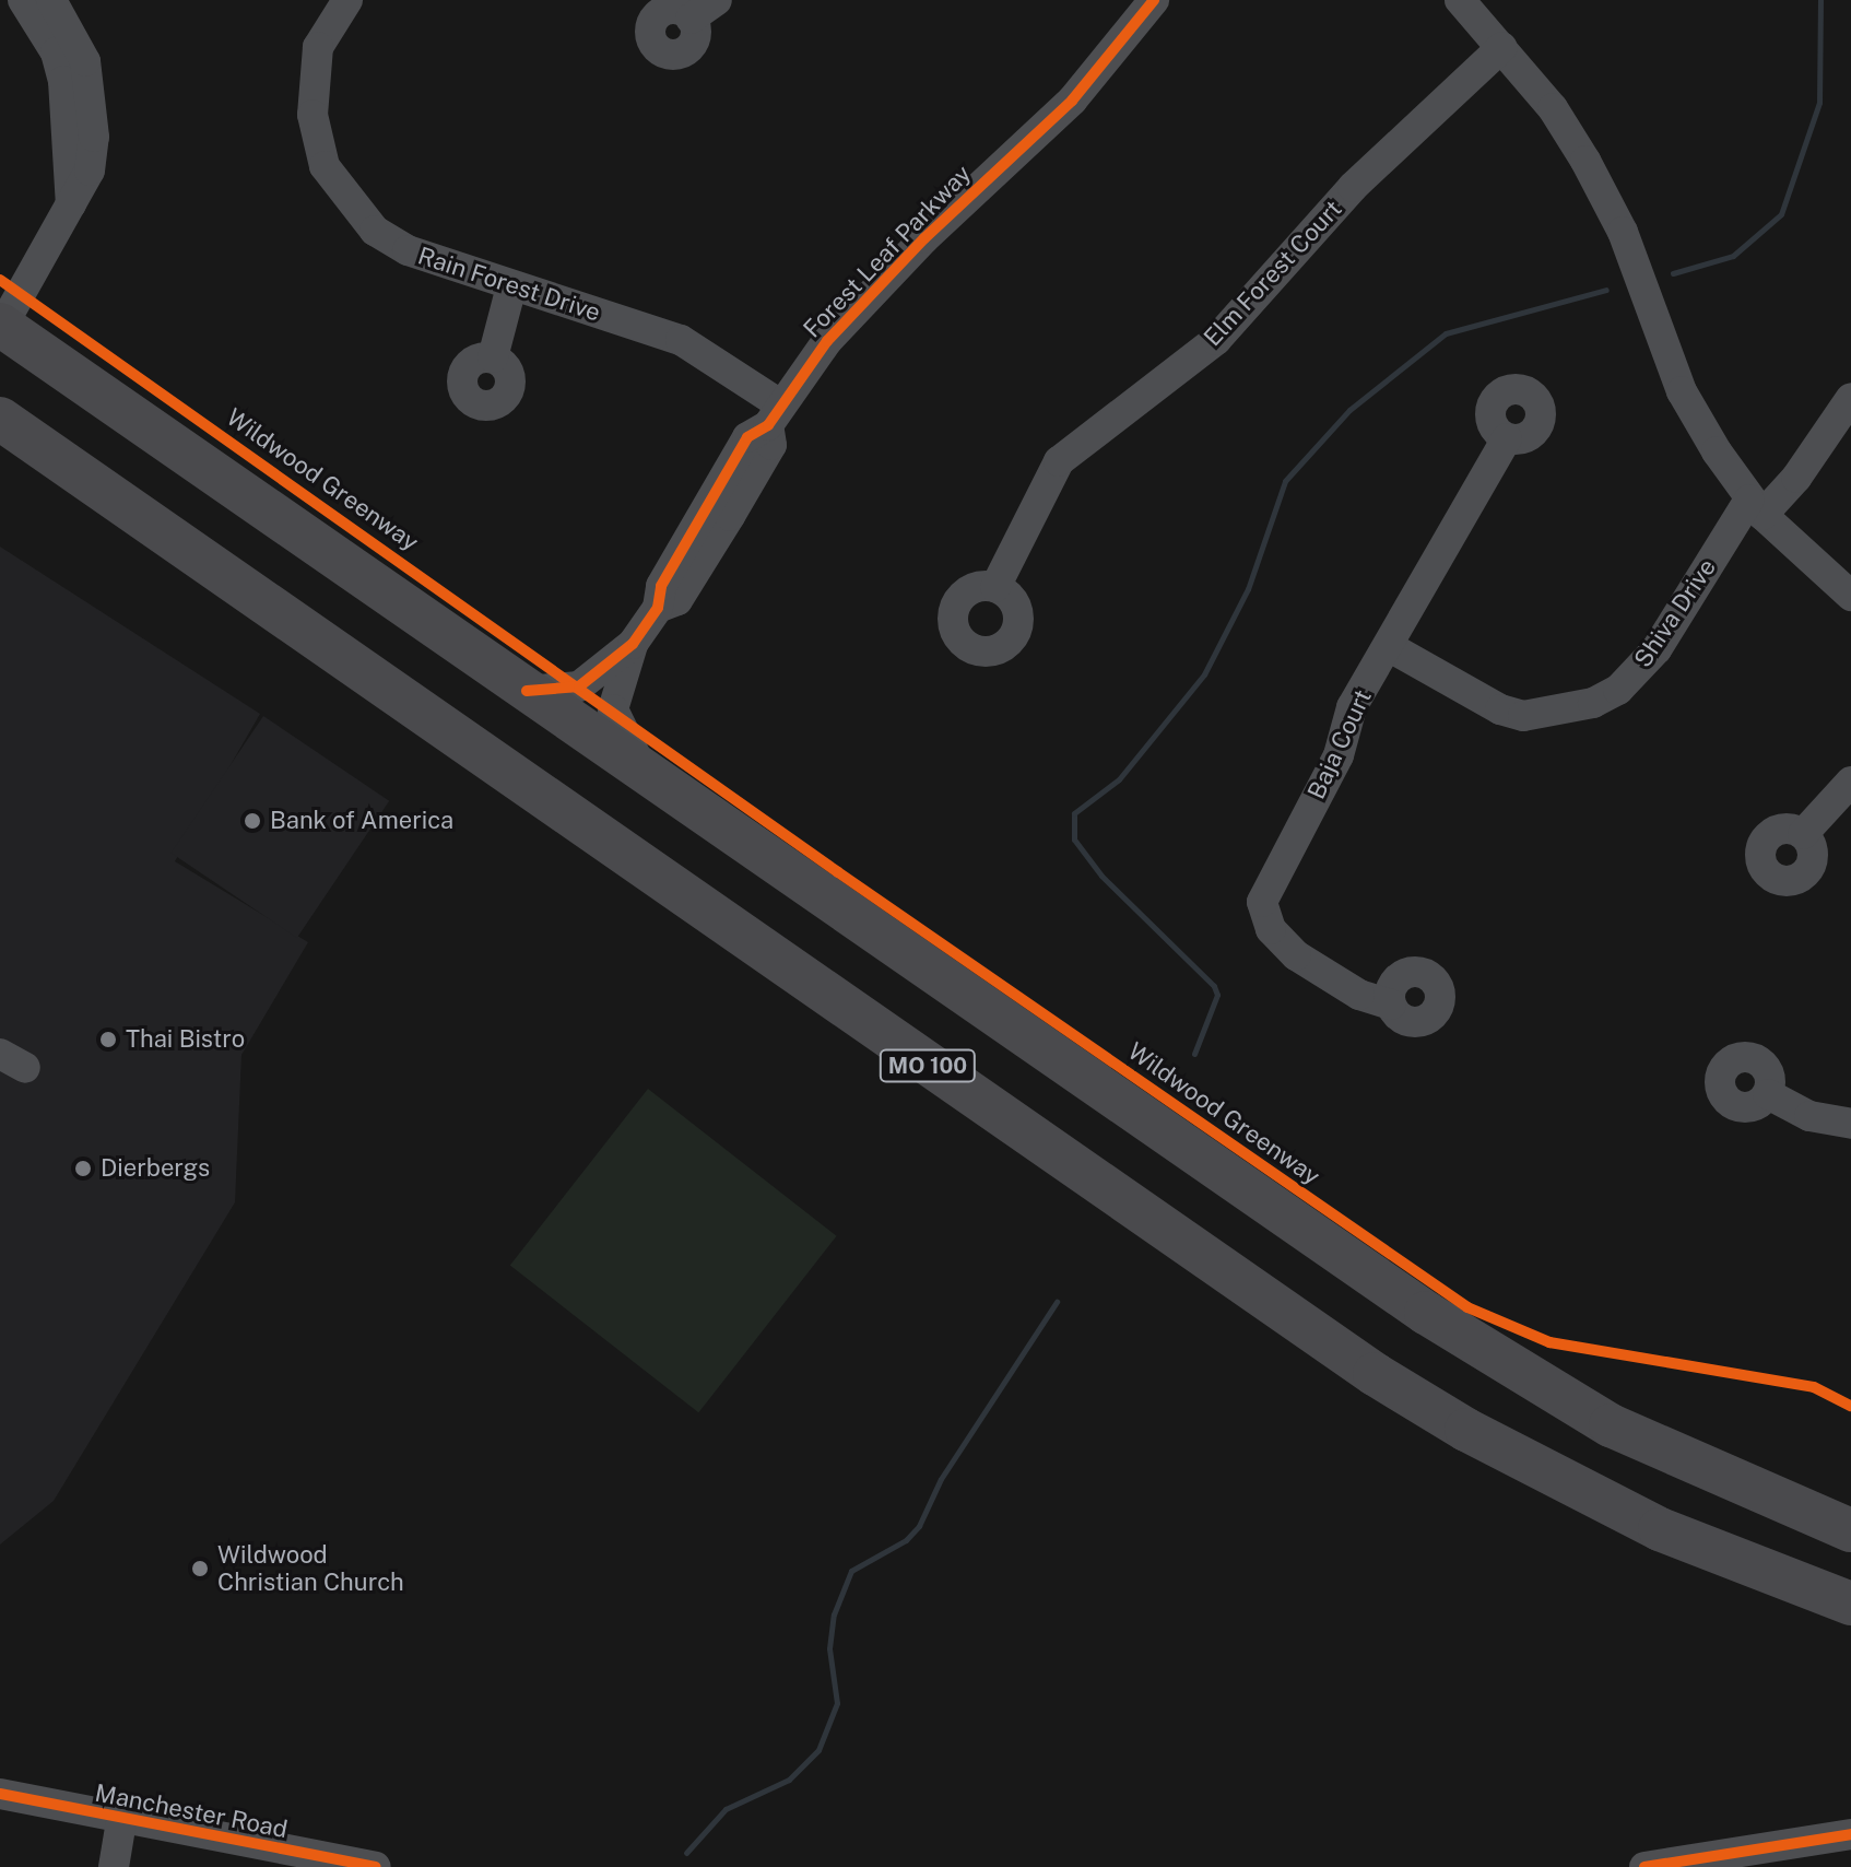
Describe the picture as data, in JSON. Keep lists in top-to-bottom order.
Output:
{
  "streets": {
    "highway": ["MO 100"],
    "street": [
      "Forest Leaf Parkway",
      "Elm Forest Court",
      "Rain Forest Drive",
      "Shiva Drive",
      "Baja Court",
      "Manchester Road"
    ],
    "cycle path": ["Wildwood Greenway"]
  },
  "crossings": [
    ["Forest Leaf Parkway", "Rain Forest Drive"],
    ["Forest Leaf Parkway", "MO 100"],
    ["Shiva Drive", "Baja Court"]
  ],
  "places": [
    "Bank of America",
    "Thai Bistro",
    "Dierbergs",
    "Wildwood Christian Church"
  ]
}
